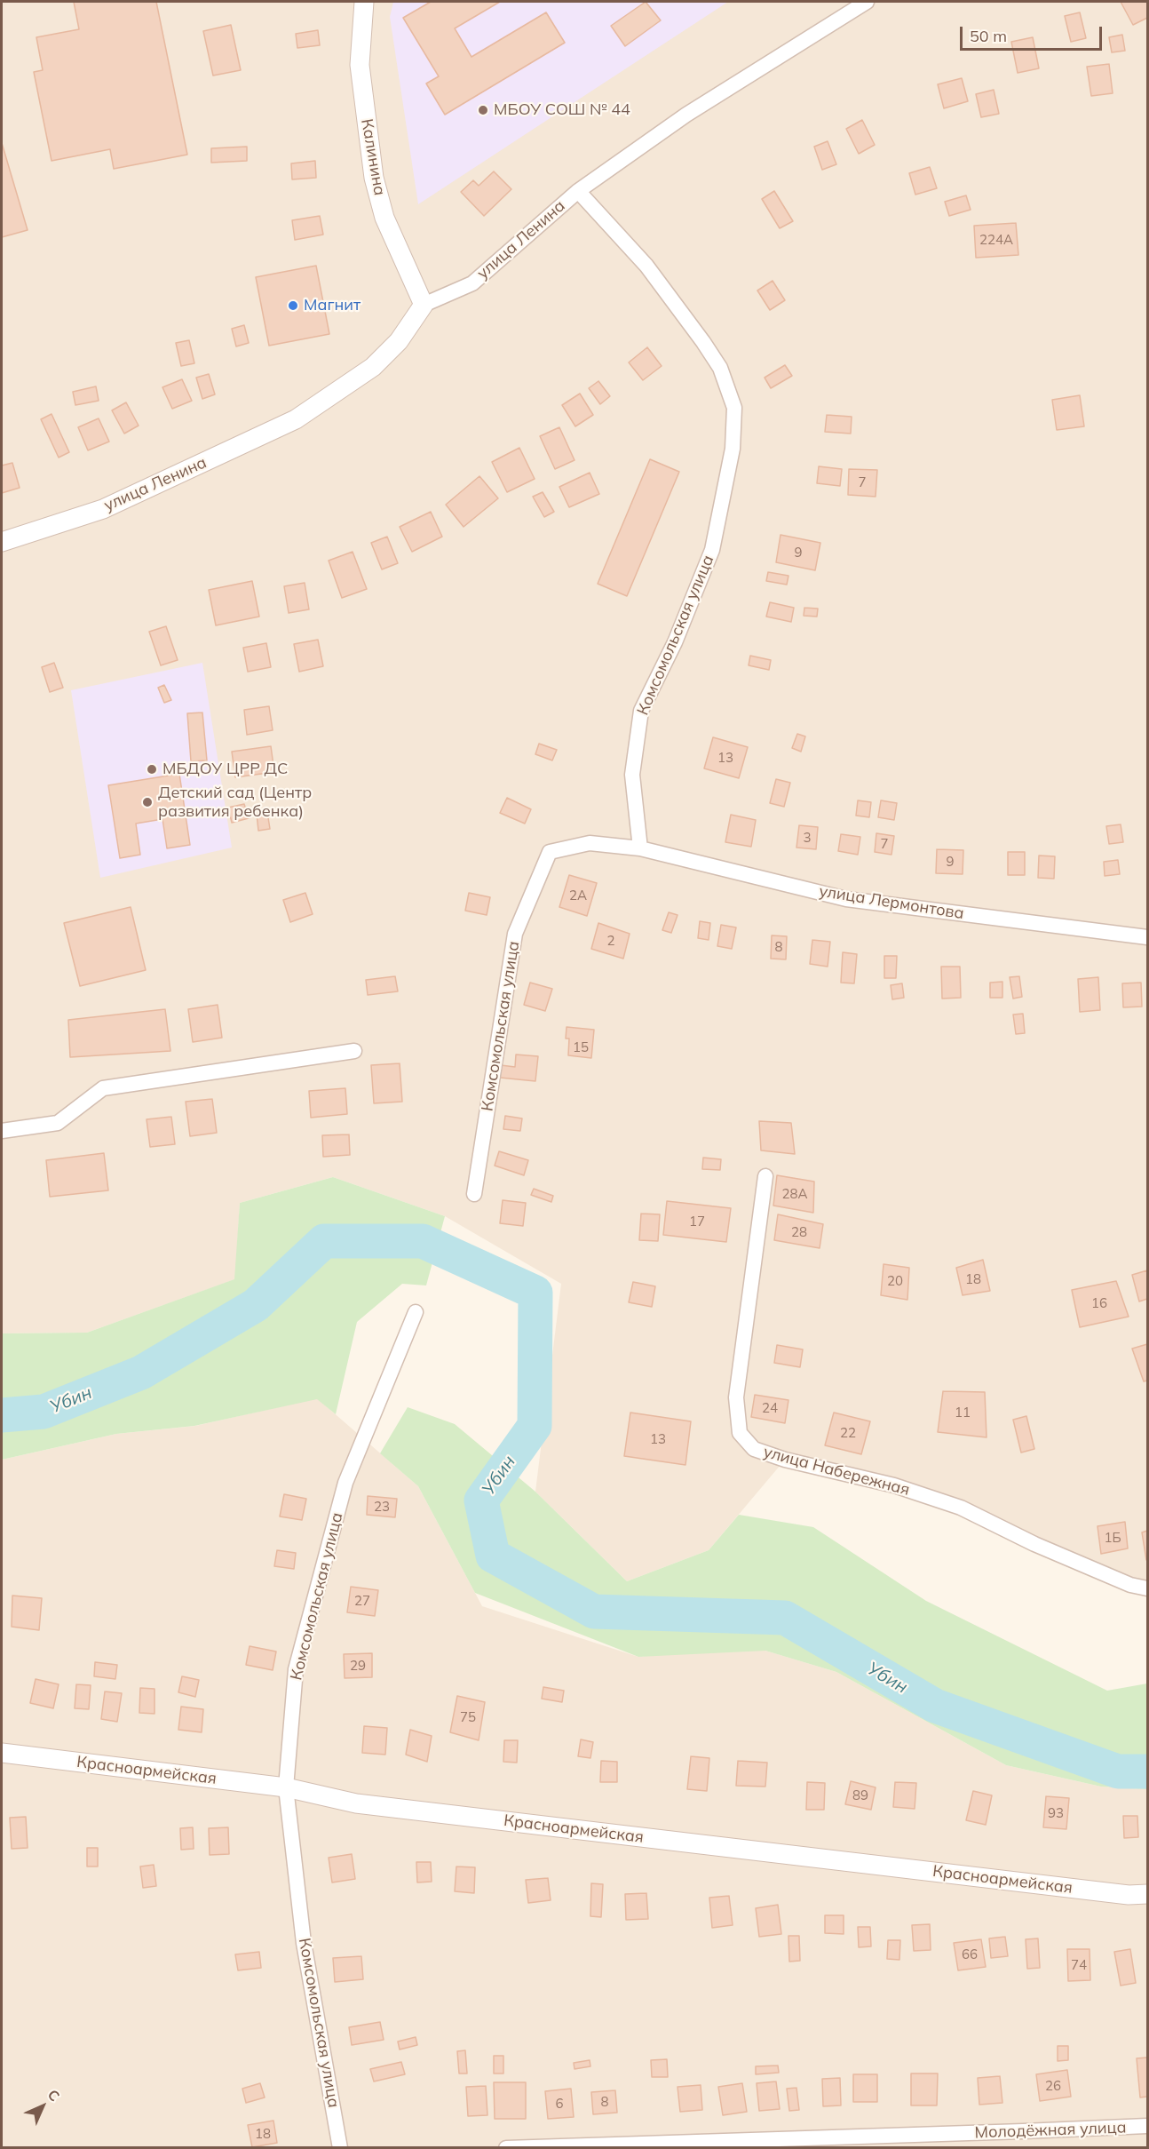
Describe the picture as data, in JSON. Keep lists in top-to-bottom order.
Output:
{
  "streets": {
    "street": [
      "Калинина",
      "улица Ленина",
      "Комсомольская улица",
      "улица Лермонтова",
      "улица Набережная",
      "Красноармейская",
      "Молодёжная улица"
    ]
  },
  "crossings": [
    ["Калинина", "улица Ленина"],
    ["улица Ленина", "Комсомольская улица"],
    ["Комсомольская улица", "улица Лермонтова"],
    ["Комсомольская улица", "Красноармейская"]
  ],
  "water": ["Убин"],
  "places": [
    "МБОУ СОШ № 44",
    "Магнит",
    "МБДОУ ЦРР ДС",
    "Детский сад (Центр развития ребенка)"
  ],
  "house_numbers": [
    "224А",
    "7",
    "9",
    "13",
    "3",
    "7",
    "9",
    "2А",
    "2",
    "8",
    "15",
    "28А",
    "17",
    "28",
    "18",
    "20",
    "16",
    "24",
    "11",
    "22",
    "13",
    "23",
    "1Б",
    "27",
    "29",
    "75",
    "89",
    "93",
    "66",
    "74",
    "26",
    "8",
    "6",
    "18"
  ],
  "scale_bar": "50 m",
  "north": "top right"
}
